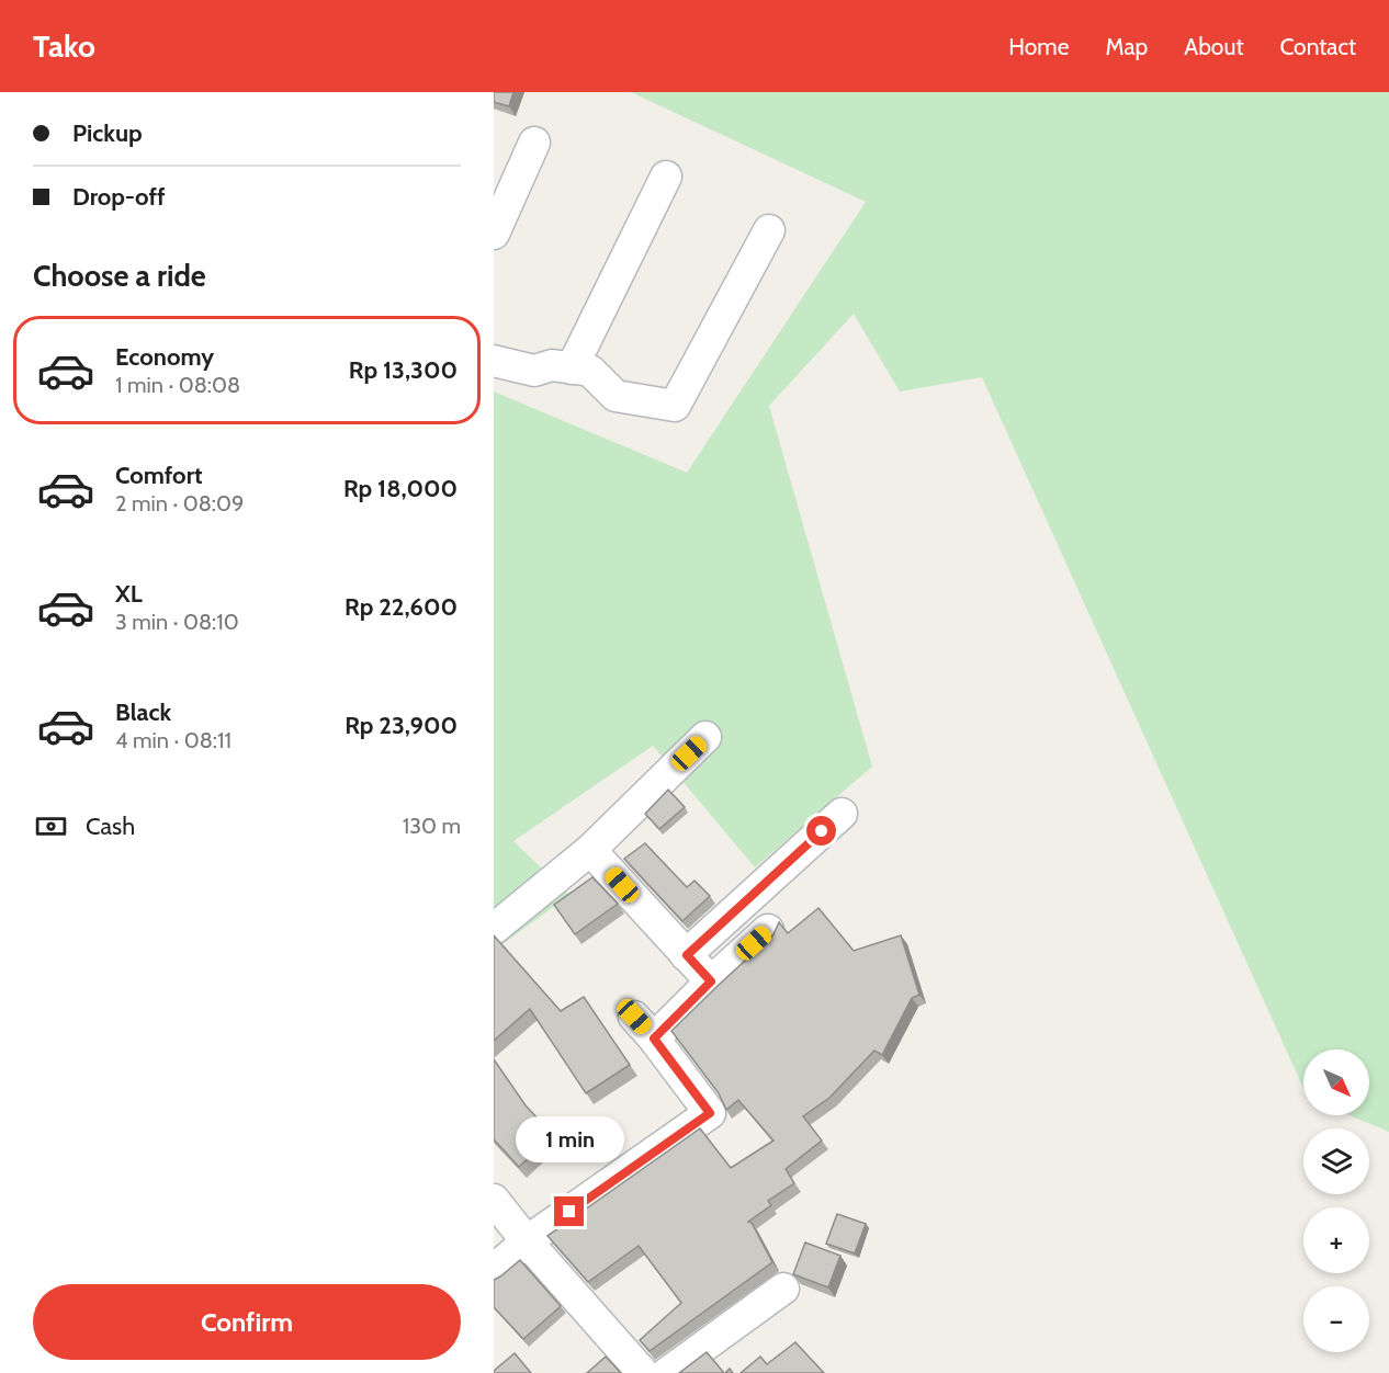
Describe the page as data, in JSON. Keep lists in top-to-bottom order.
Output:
{
  "north": "bottom right",
  "page": {
    "header": "Tako",
    "nav": [
      "Home",
      "Map",
      "About",
      "Contact"
    ],
    "banner": ["Pickup", "Drop-off"],
    "heading": "Choose a ride",
    "list": [
      {
        "name": "Economy",
        "note": "1 min · 08:08",
        "value": "Rp 13,300"
      },
      {
        "name": "Comfort",
        "note": "2 min · 08:09",
        "value": "Rp 18,000"
      },
      {
        "name": "XL",
        "note": "3 min · 08:10",
        "value": "Rp 22,600"
      },
      {
        "name": "Black",
        "note": "4 min · 08:11",
        "value": "Rp 23,900"
      }
    ],
    "pay": ["Cash", "130 m"],
    "map_buttons": ["+", "−"],
    "bubble": "1 min",
    "buttons": "Confirm"
  }
}
